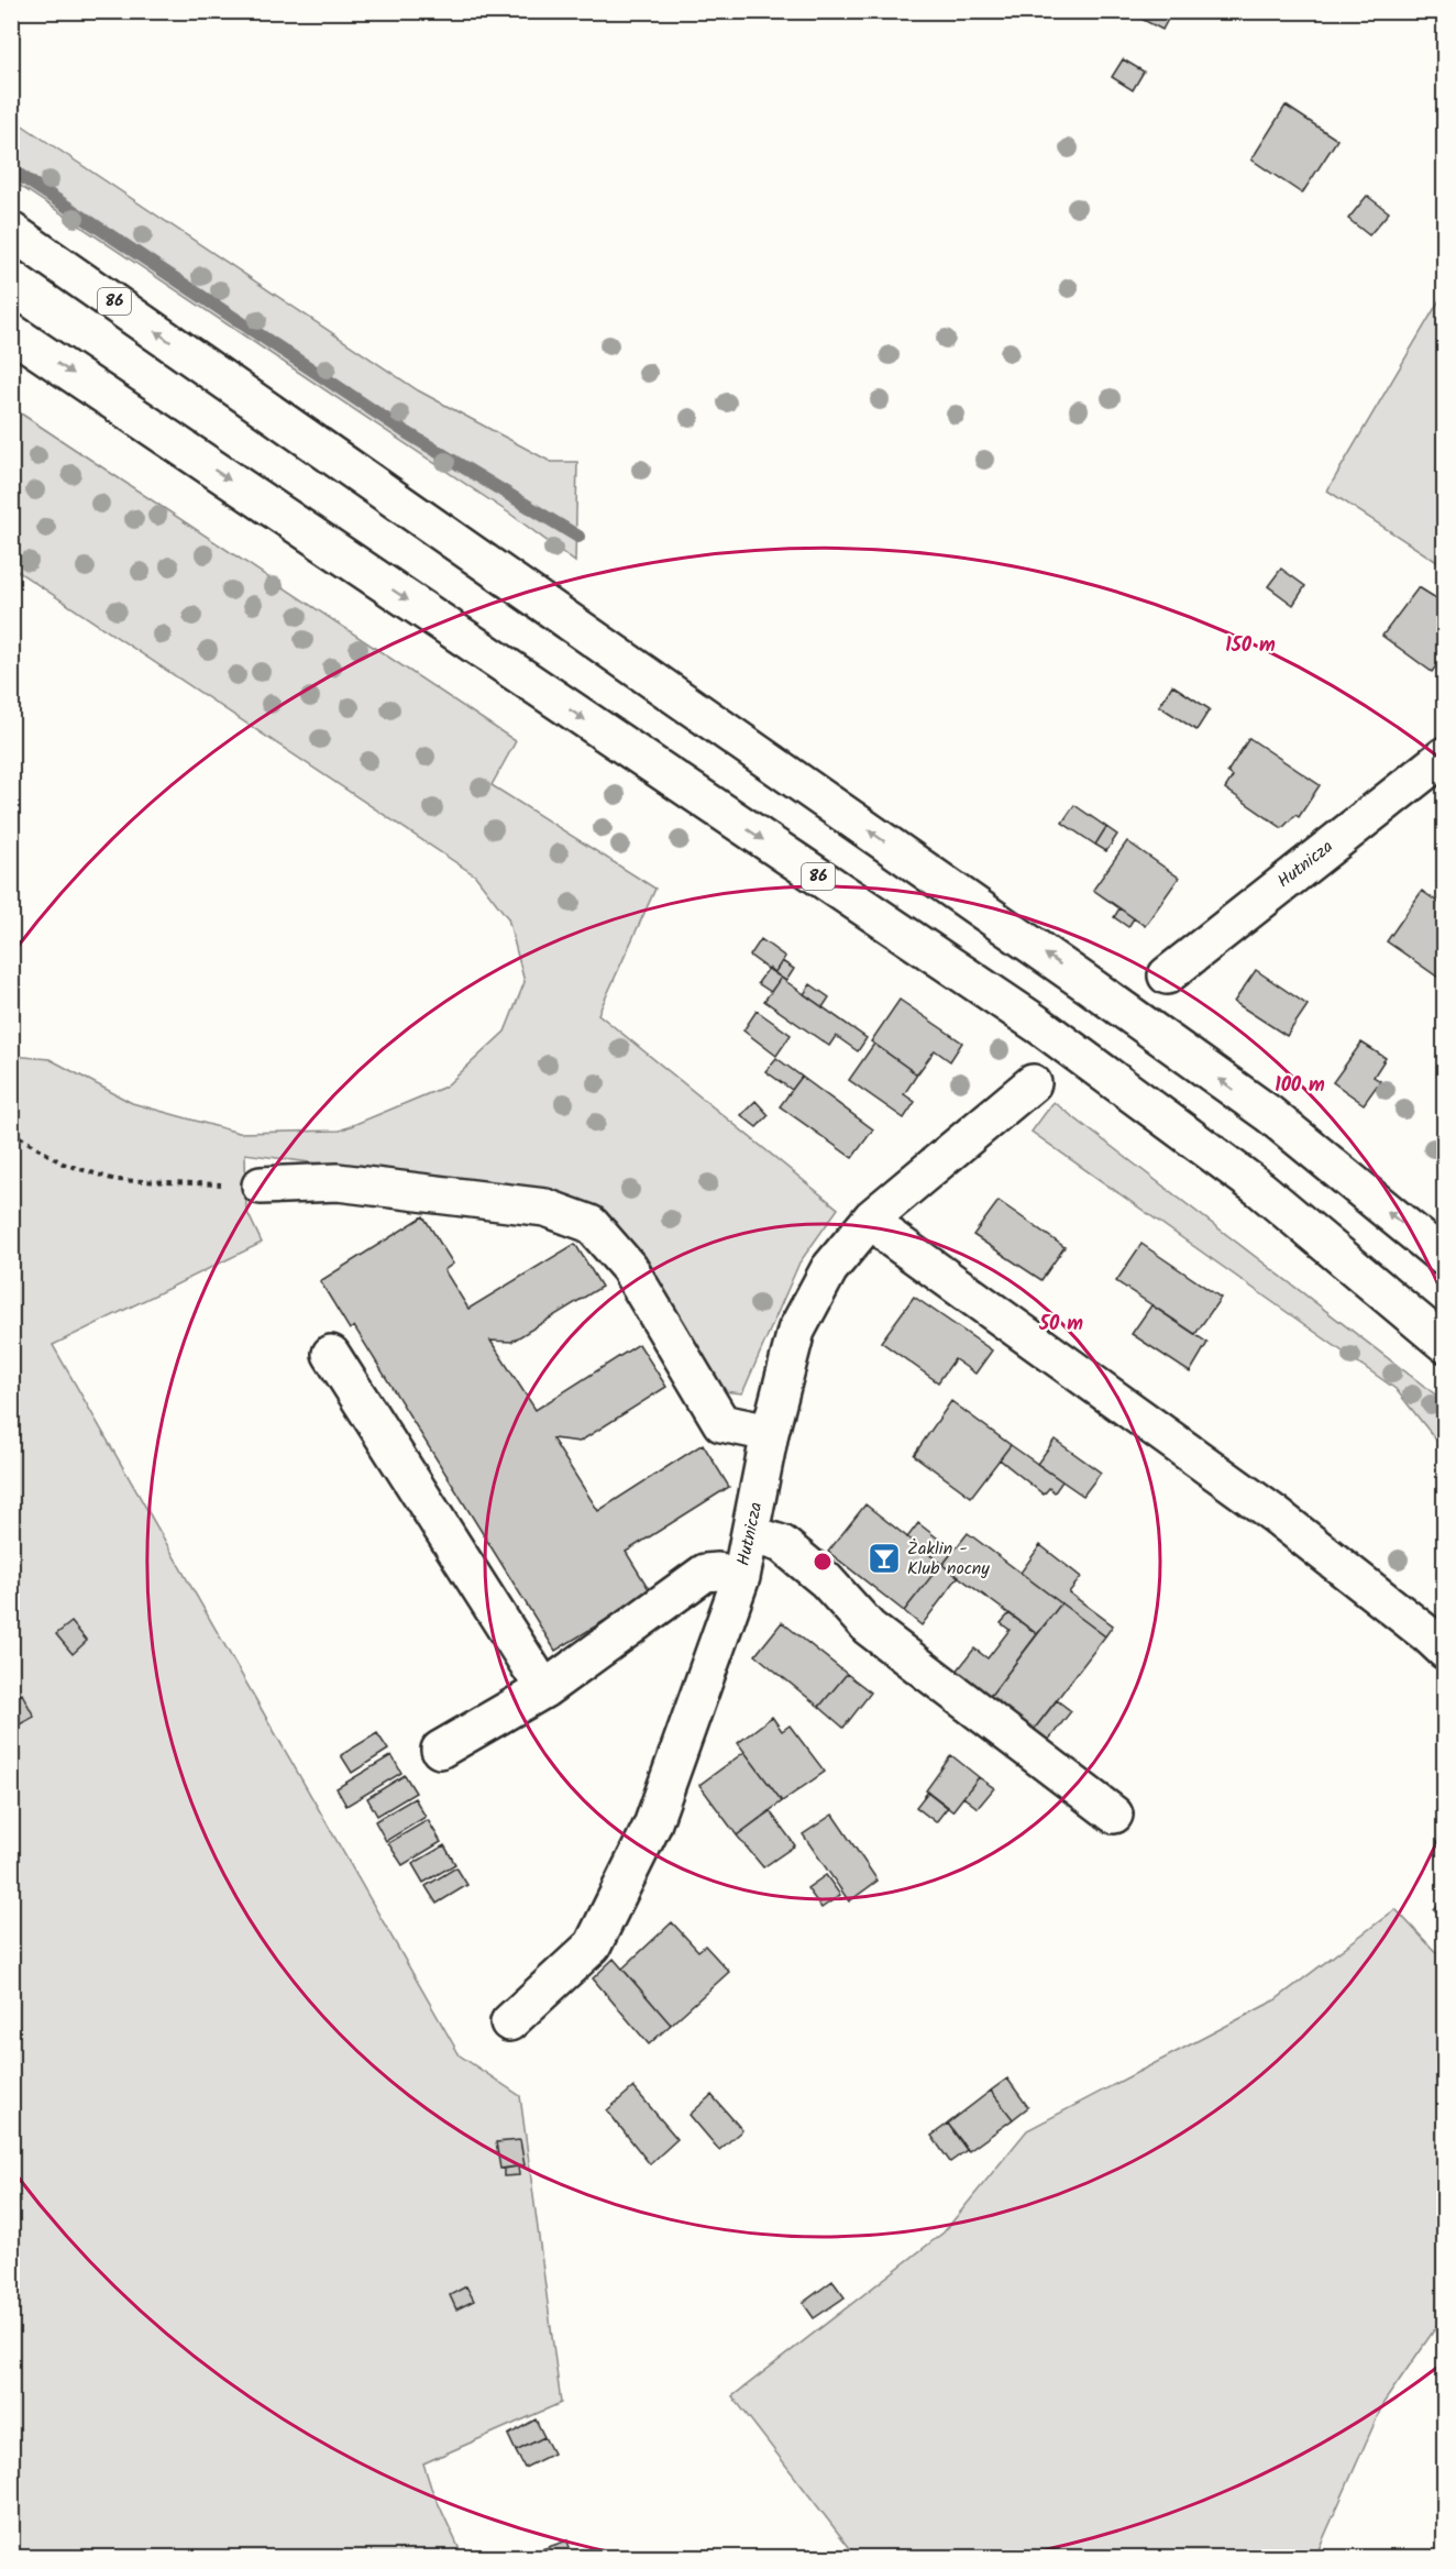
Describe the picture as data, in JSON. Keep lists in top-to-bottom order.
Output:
{
  "streets": {
    "main road": ["86", "Hutnicza"]
  },
  "places": {
    "bar": ["Żaklin - Klub nocny"]
  },
  "rings": ["150 m", "100 m", "50 m"]
}
